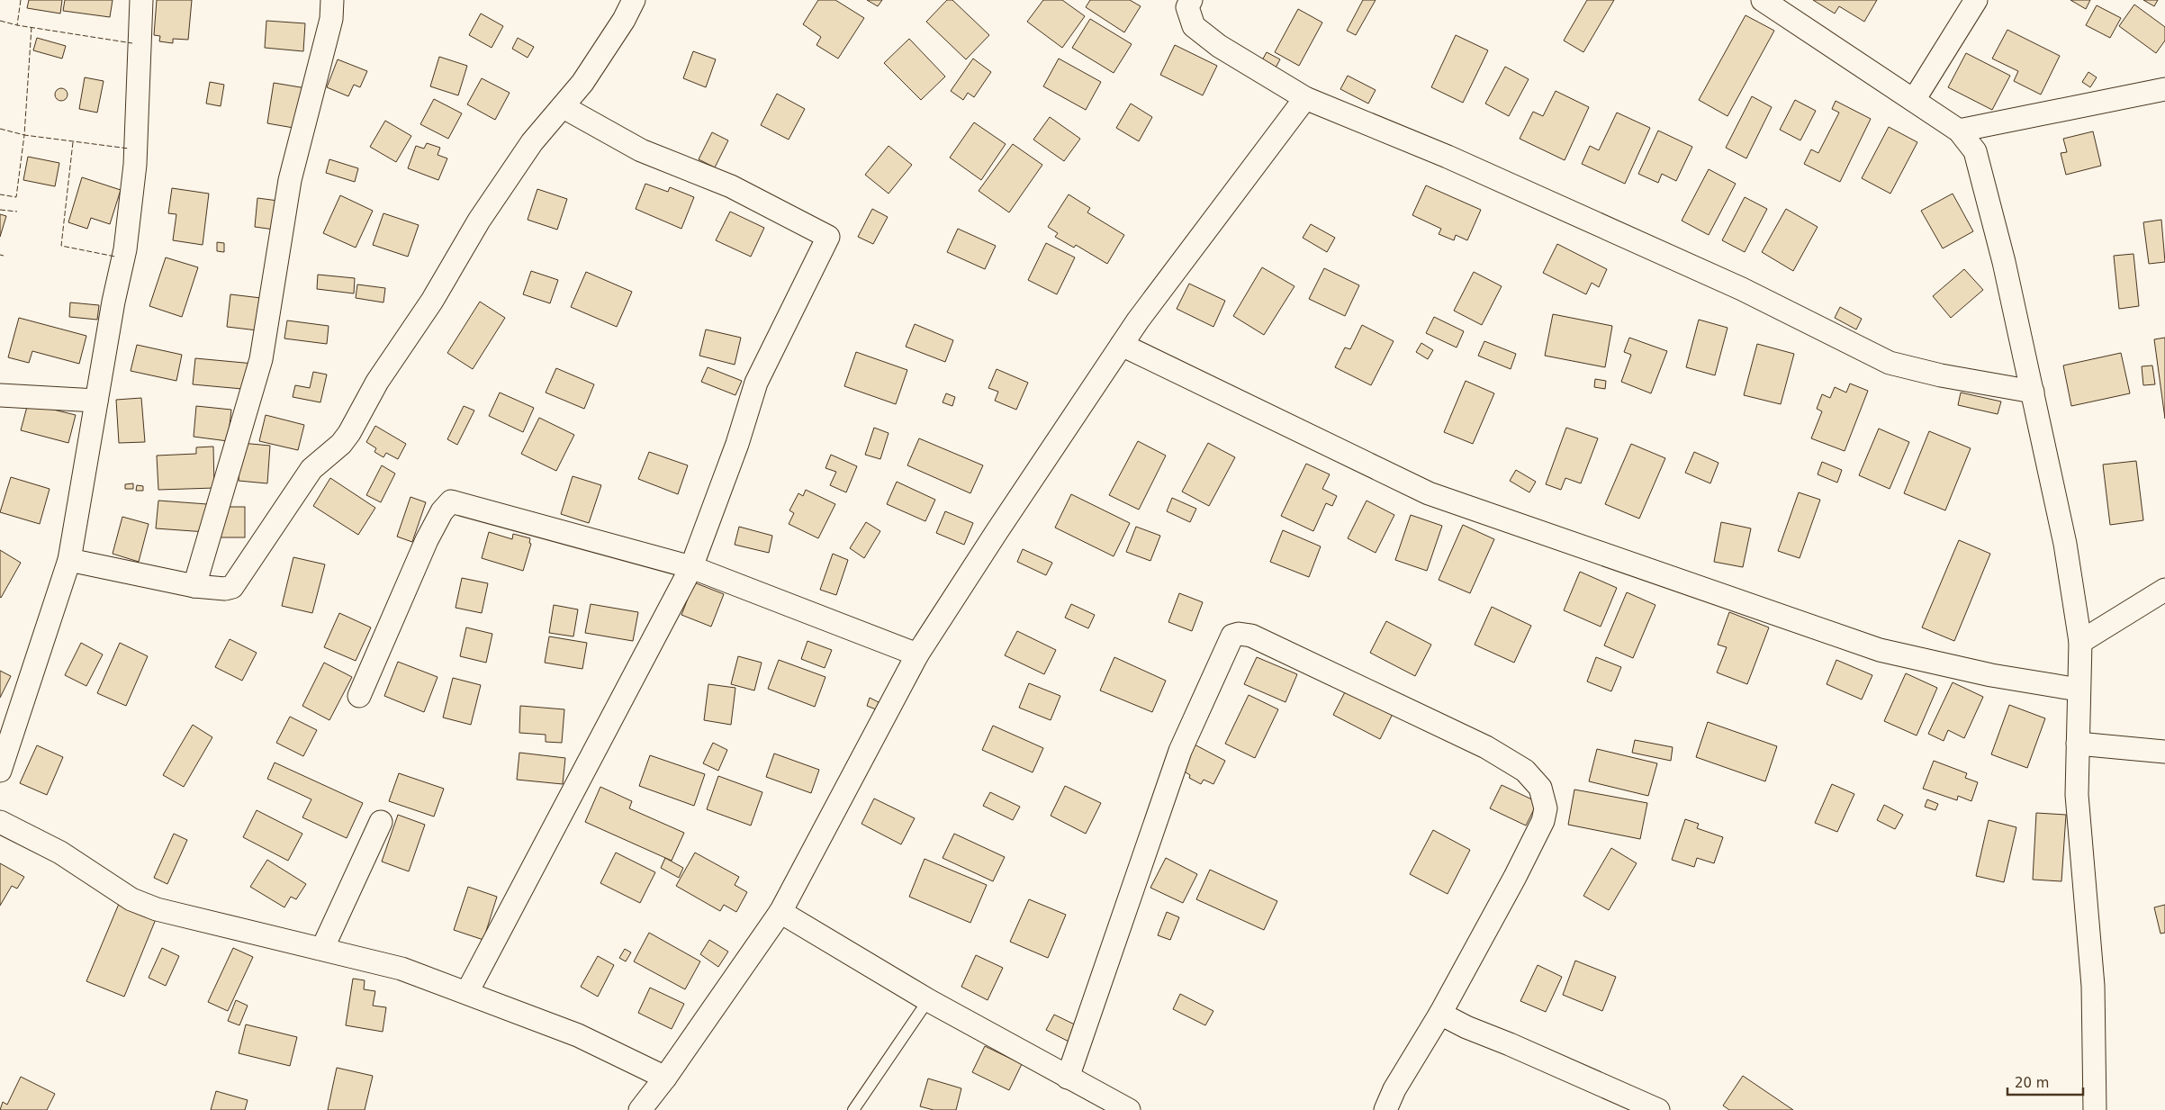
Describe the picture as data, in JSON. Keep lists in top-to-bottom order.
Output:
{
  "scale_bar": "20 m"
}
